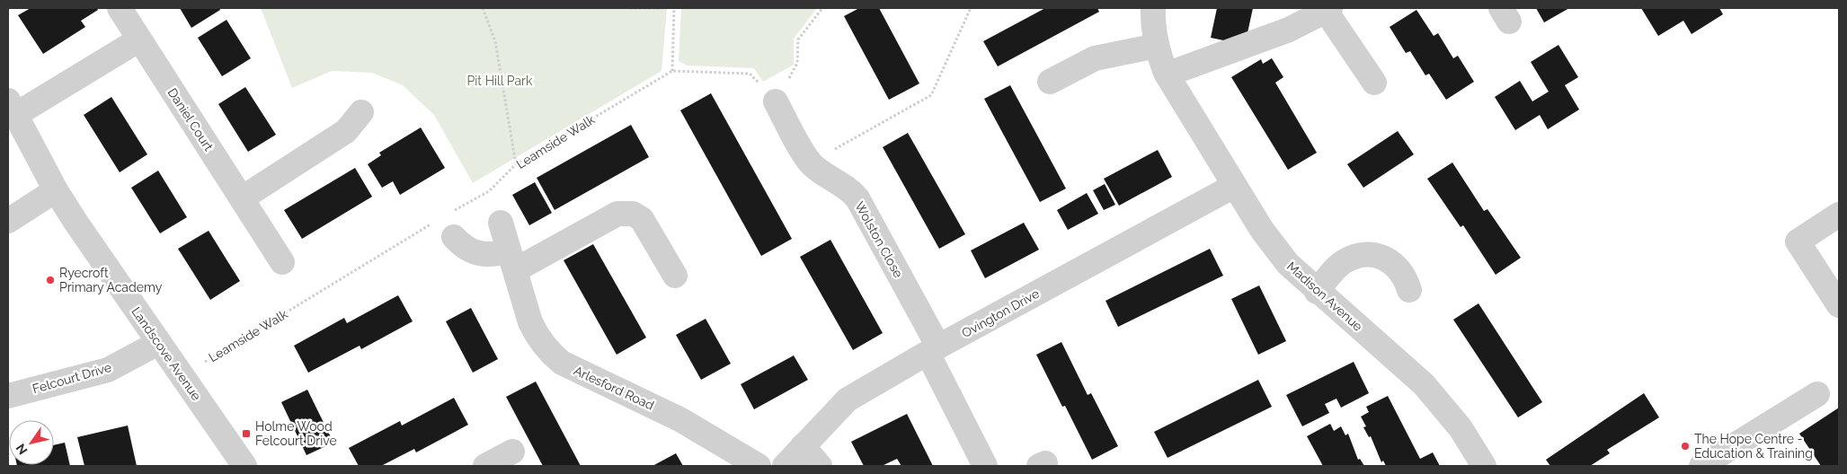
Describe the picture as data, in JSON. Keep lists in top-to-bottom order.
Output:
{
  "streets": {
    "street": [
      "Daniel Court",
      "Wolston Close",
      "Madison Avenue",
      "Ovington Drive",
      "Landscove Avenue",
      "Felcourt Drive",
      "Arlesford Road"
    ],
    "path": ["Leamside Walk"]
  },
  "crossings": [
    ["Leamside Walk", "Landscove Avenue"],
    ["Wolston Close", "Ovington Drive"],
    ["Madison Avenue", "Ovington Drive"],
    ["Landscove Avenue", "Felcourt Drive"]
  ],
  "parks": ["Pit Hill Park"],
  "places": {
    "other": ["Ryecroft Primary Academy", "The Hope Centre - Education & Training"],
    "transit": ["Holme Wood Felcourt Drive"]
  },
  "north": "bottom left"
}
